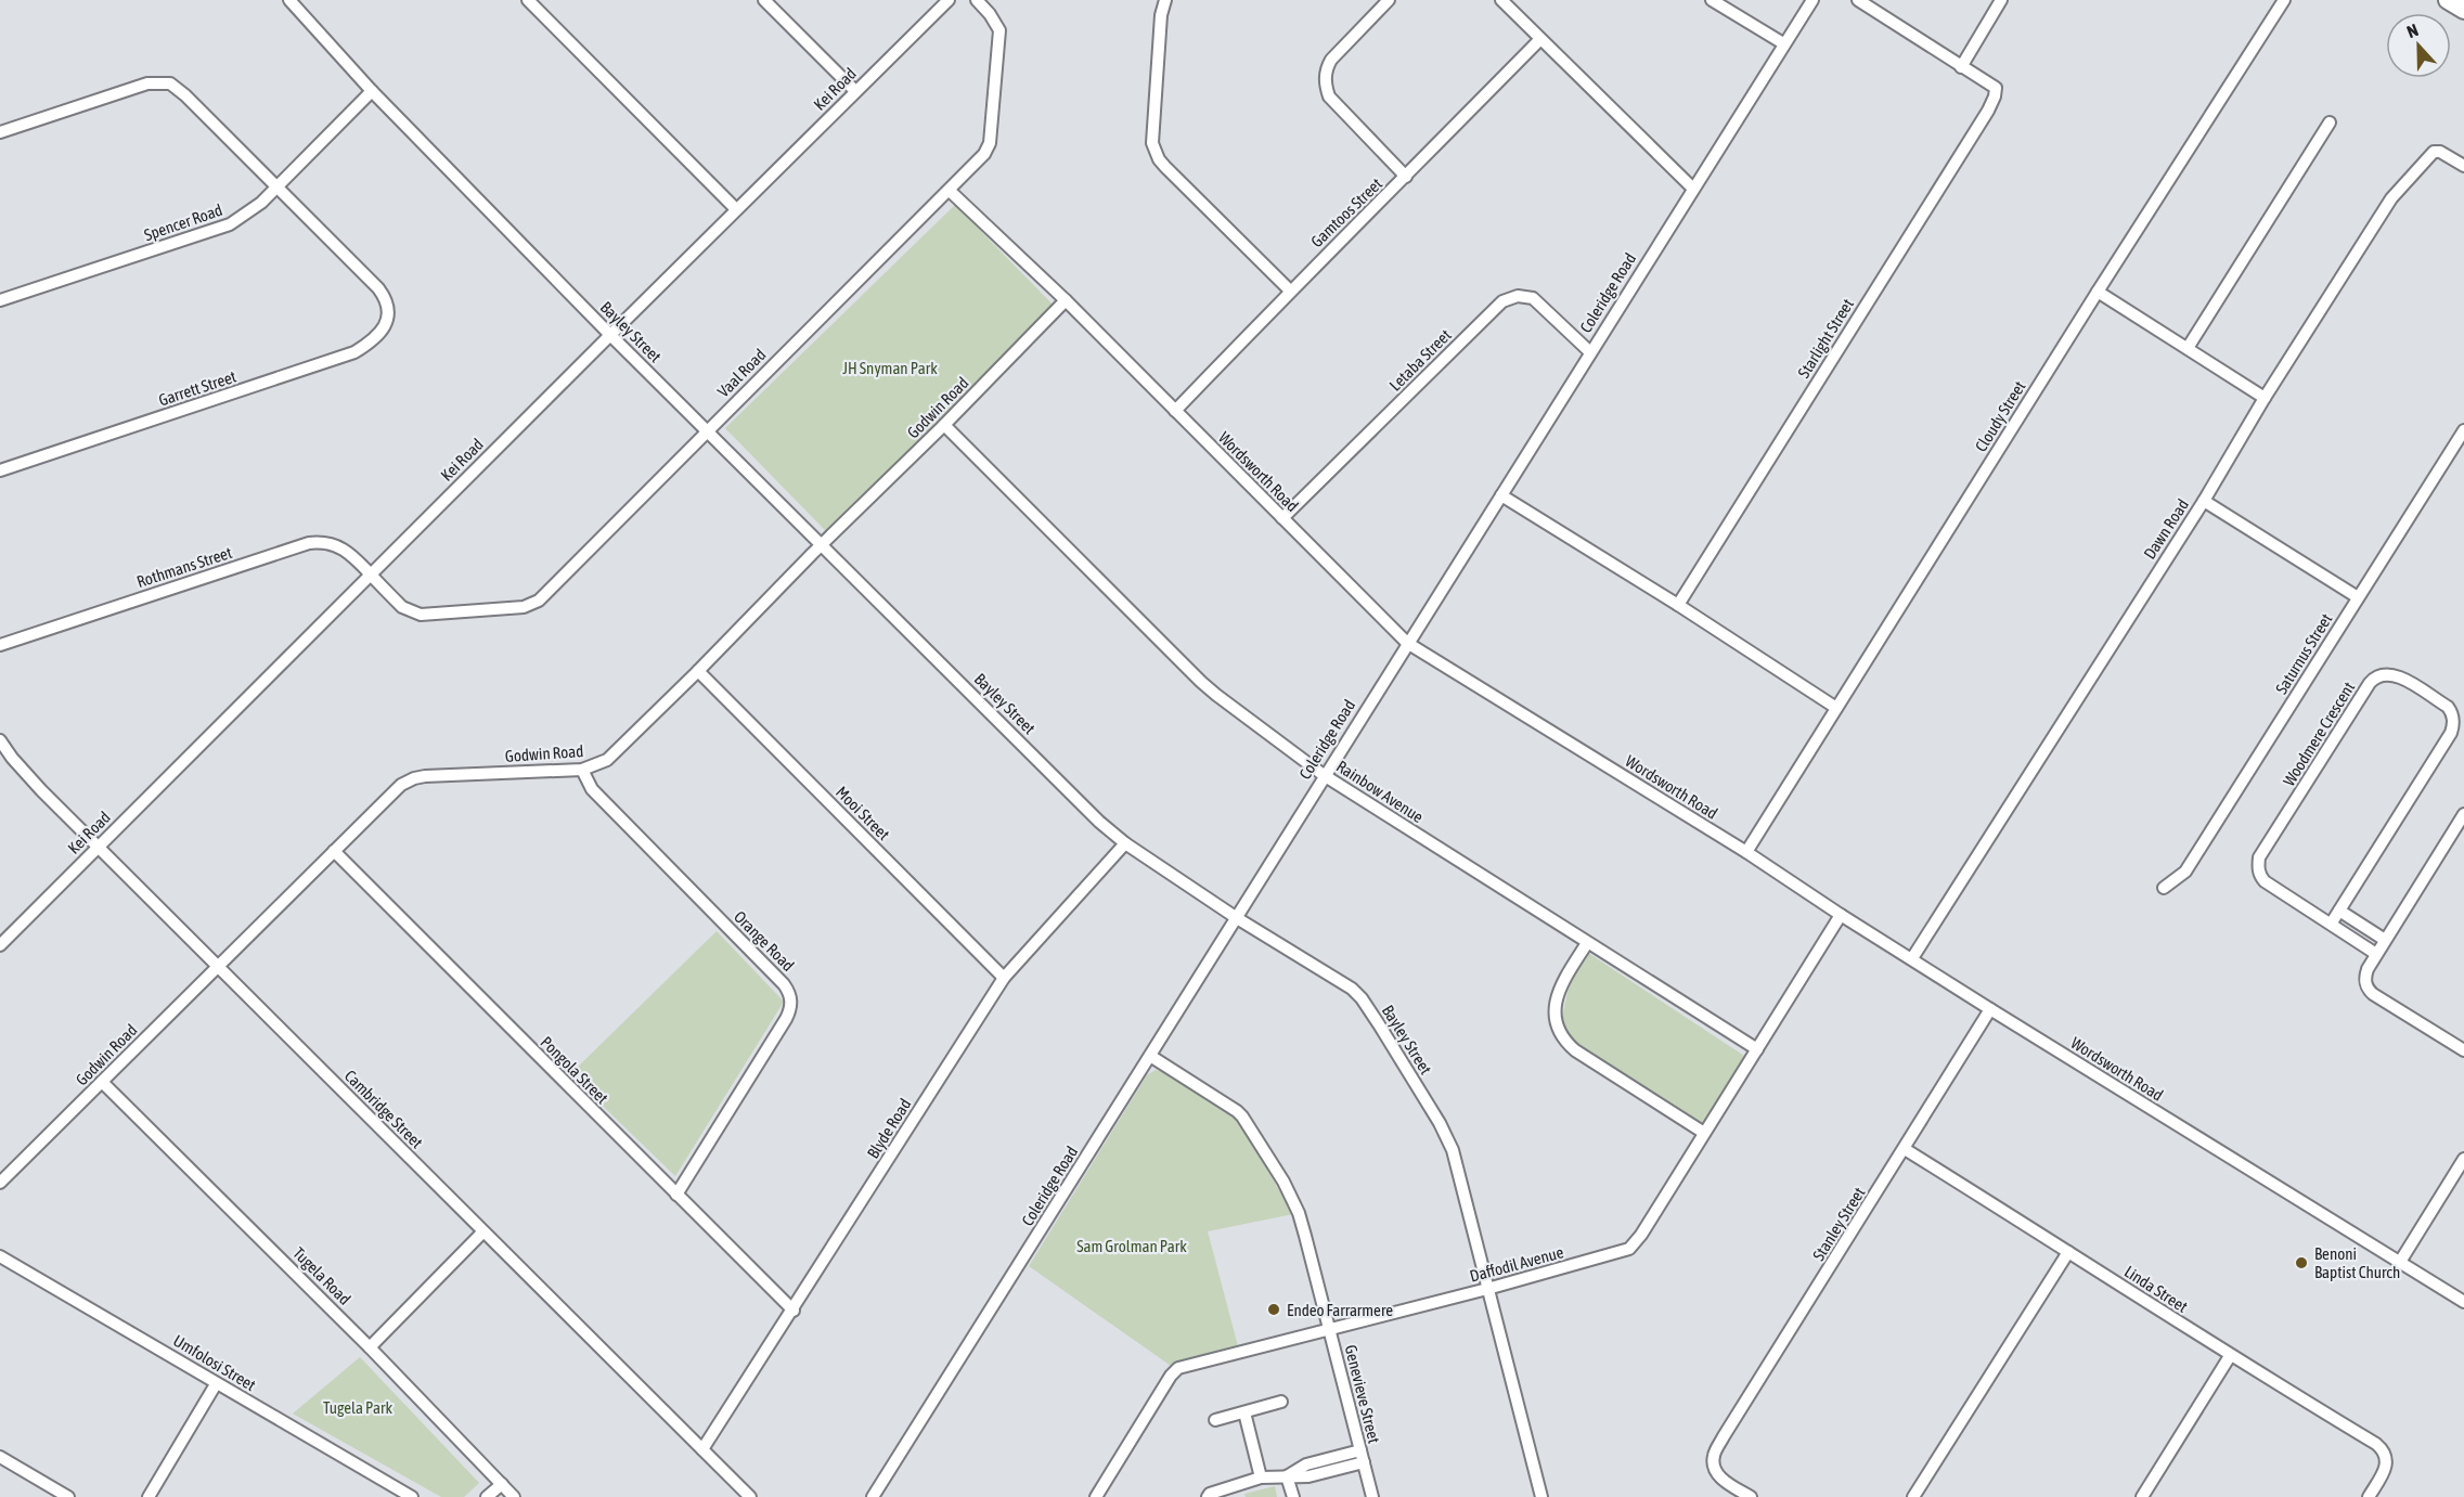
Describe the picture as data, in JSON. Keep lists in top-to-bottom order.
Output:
{
  "streets": {
    "street": [
      "Kei Road",
      "Gamtoos Street",
      "Spencer Road",
      "Coleridge Road",
      "Bayley Street",
      "Starlight Street",
      "Letaba Street",
      "Vaal Road",
      "Garrett Street",
      "Godwin Road",
      "Cloudy Street",
      "Wordsworth Road",
      "Dawn Road",
      "Rothmans Street",
      "Saturnus Street",
      "Woodmere Crescent",
      "Rainbow Avenue",
      "Mooi Street",
      "Orange Road",
      "Pongola Street",
      "Cambridge Street",
      "Blyde Road",
      "Stanley Street",
      "Daffodil Avenue",
      "Tugela Road",
      "Linda Street",
      "Umfolosi Street",
      "Genevieve Street"
    ]
  },
  "crossings": [
    ["Kei Road", "Bayley Street"],
    ["Kei Road", "Vaal Road"],
    ["Kei Road", "Rothmans Street"],
    ["Kei Road", "Cambridge Street"],
    ["Gamtoos Street", "Wordsworth Road"],
    ["Spencer Road", "Bayley Street"],
    ["Spencer Road", "Garrett Street"],
    ["Coleridge Road", "Bayley Street"],
    ["Coleridge Road", "Letaba Street"],
    ["Coleridge Road", "Wordsworth Road"],
    ["Coleridge Road", "Rainbow Avenue"],
    ["Coleridge Road", "Genevieve Street"],
    ["Bayley Street", "Vaal Road"],
    ["Bayley Street", "Godwin Road"],
    ["Bayley Street", "Blyde Road"],
    ["Bayley Street", "Daffodil Avenue"],
    ["Letaba Street", "Wordsworth Road"],
    ["Vaal Road", "Wordsworth Road"],
    ["Vaal Road", "Rothmans Street"],
    ["Godwin Road", "Wordsworth Road"],
    ["Godwin Road", "Rainbow Avenue"],
    ["Godwin Road", "Mooi Street"],
    ["Godwin Road", "Orange Road"],
    ["Godwin Road", "Pongola Street"],
    ["Godwin Road", "Cambridge Street"],
    ["Godwin Road", "Tugela Road"],
    ["Cloudy Street", "Wordsworth Road"],
    ["Wordsworth Road", "Dawn Road"],
    ["Wordsworth Road", "Stanley Street"],
    ["Wordsworth Road", "Daffodil Avenue"],
    ["Rainbow Avenue", "Daffodil Avenue"],
    ["Mooi Street", "Blyde Road"],
    ["Orange Road", "Pongola Street"],
    ["Pongola Street", "Blyde Road"],
    ["Cambridge Street", "Blyde Road"],
    ["Stanley Street", "Linda Street"],
    ["Daffodil Avenue", "Genevieve Street"]
  ],
  "parks": ["JH Snyman Park", "Sam Grolman Park", "Tugela Park"],
  "places": ["Benoni Baptist Church", "Endeo Farrarmere"],
  "north": "top"
}
